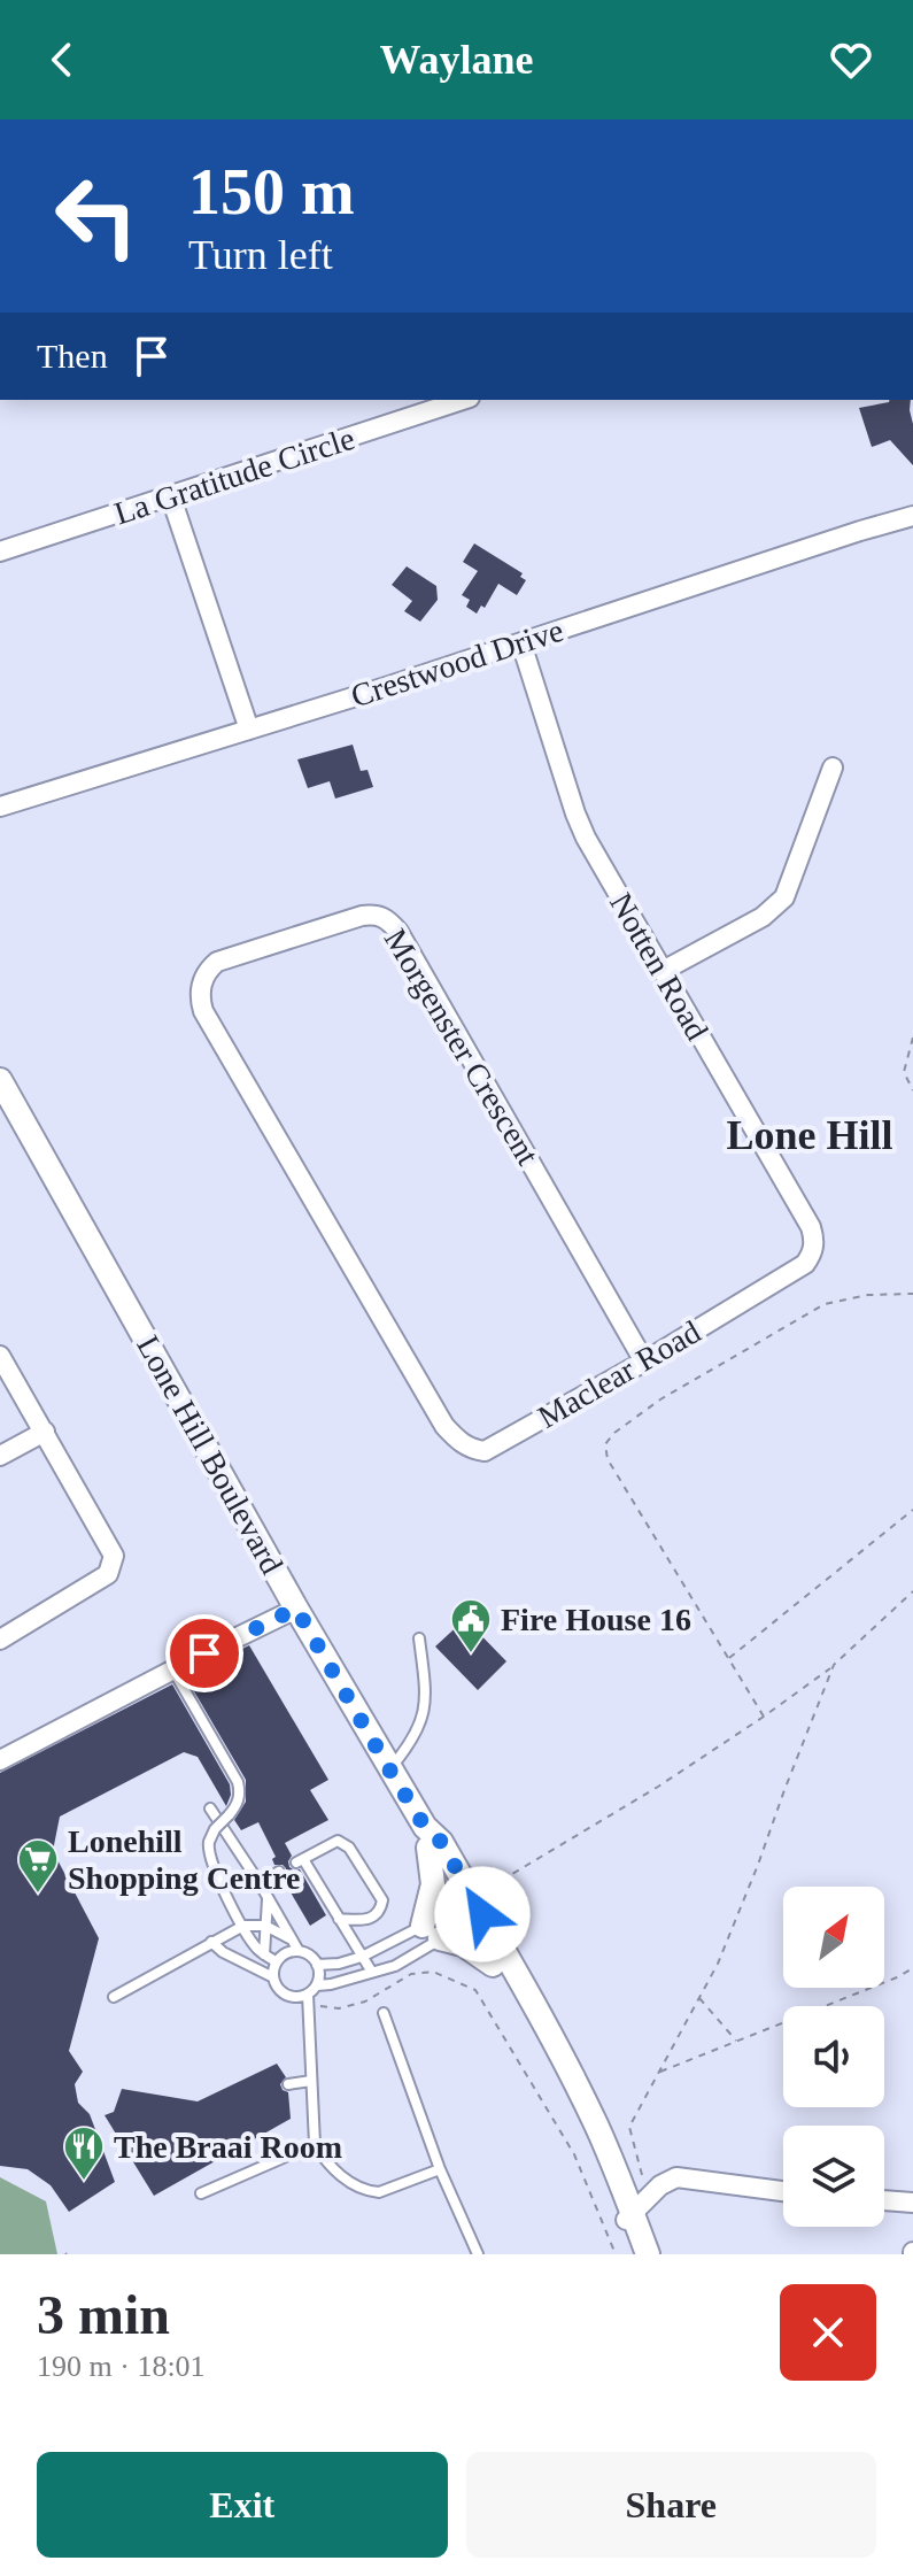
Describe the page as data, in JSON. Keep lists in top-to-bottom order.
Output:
{
  "streets": {
    "street": [
      "La Gratitude Circle",
      "Crestwood Drive",
      "Notten Road",
      "Morgenster Crescent",
      "Maclear Road",
      "Lone Hill Boulevard"
    ]
  },
  "crossings": [
    ["Crestwood Drive", "Notten Road"],
    ["Notten Road", "Maclear Road"],
    ["Morgenster Crescent", "Maclear Road"]
  ],
  "districts": ["Lone Hill"],
  "places": {
    "public building": ["Fire House 16"],
    "supermarket": ["Lonehill Shopping Centre"],
    "restaurant": ["The Braai Room"]
  },
  "north": "top right",
  "page": {
    "header": "Waylane",
    "turn": ["150 m", "Turn left"],
    "then": "Then",
    "heading": ["3 min", "190 m · 18:01"],
    "buttons": ["Exit", "Share"]
  }
}
